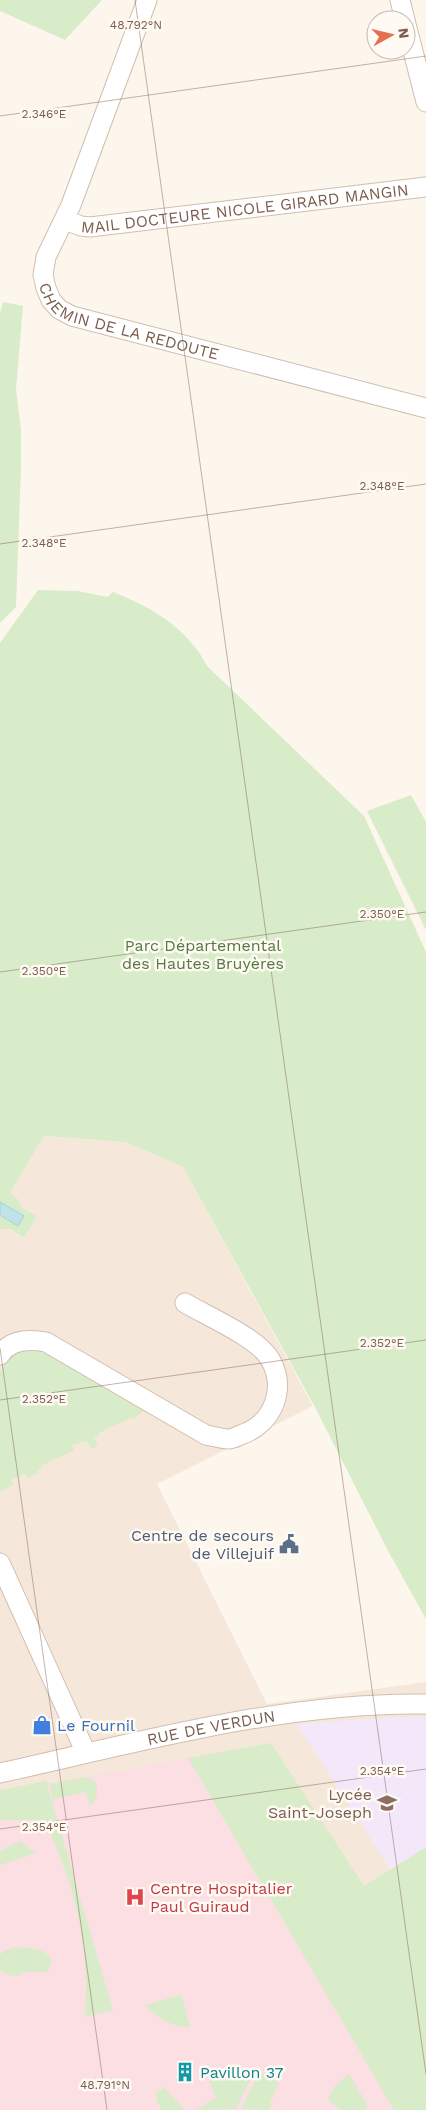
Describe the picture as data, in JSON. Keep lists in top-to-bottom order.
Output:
{
  "streets": {
    "street": ["MAIL DOCTEURE NICOLE GIRARD MANGIN", "CHEMIN DE LA REDOUTE", "RUE DE VERDUN"]
  },
  "crossings": [
    ["MAIL DOCTEURE NICOLE GIRARD MANGIN", "CHEMIN DE LA REDOUTE"]
  ],
  "parks": ["Parc Départemental des Hautes Bruyères"],
  "places": {
    "public building": ["Centre de secours de Villejuif"],
    "shop": ["Le Fournil"],
    "school or university": ["Lycée Saint-Joseph"],
    "hospital": ["Centre Hospitalier Paul Guiraud"],
    "building": ["Pavillon 37"]
  },
  "north": "right",
  "coordinates": [
    "48.792°N",
    "2.346°E",
    "2.348°E",
    "2.350°E",
    "2.352°E",
    "2.354°E",
    "48.791°N"
  ]
}
